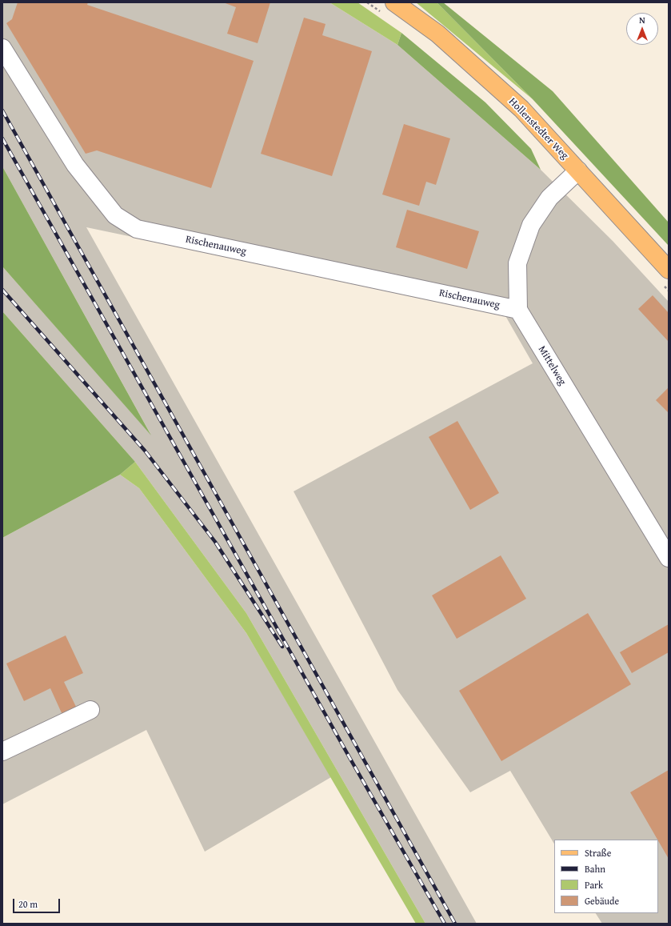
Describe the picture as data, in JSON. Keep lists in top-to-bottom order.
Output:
{
  "streets": {
    "main road": ["Hollenstedter Weg"],
    "street": ["Rischenauweg", "Mittelweg"]
  },
  "crossings": [
    ["Rischenauweg", "Mittelweg"]
  ],
  "legend": [
    "Straße",
    "Bahn",
    "Park",
    "Gebäude"
  ],
  "scale_bar": "20 m",
  "north": "top"
}
